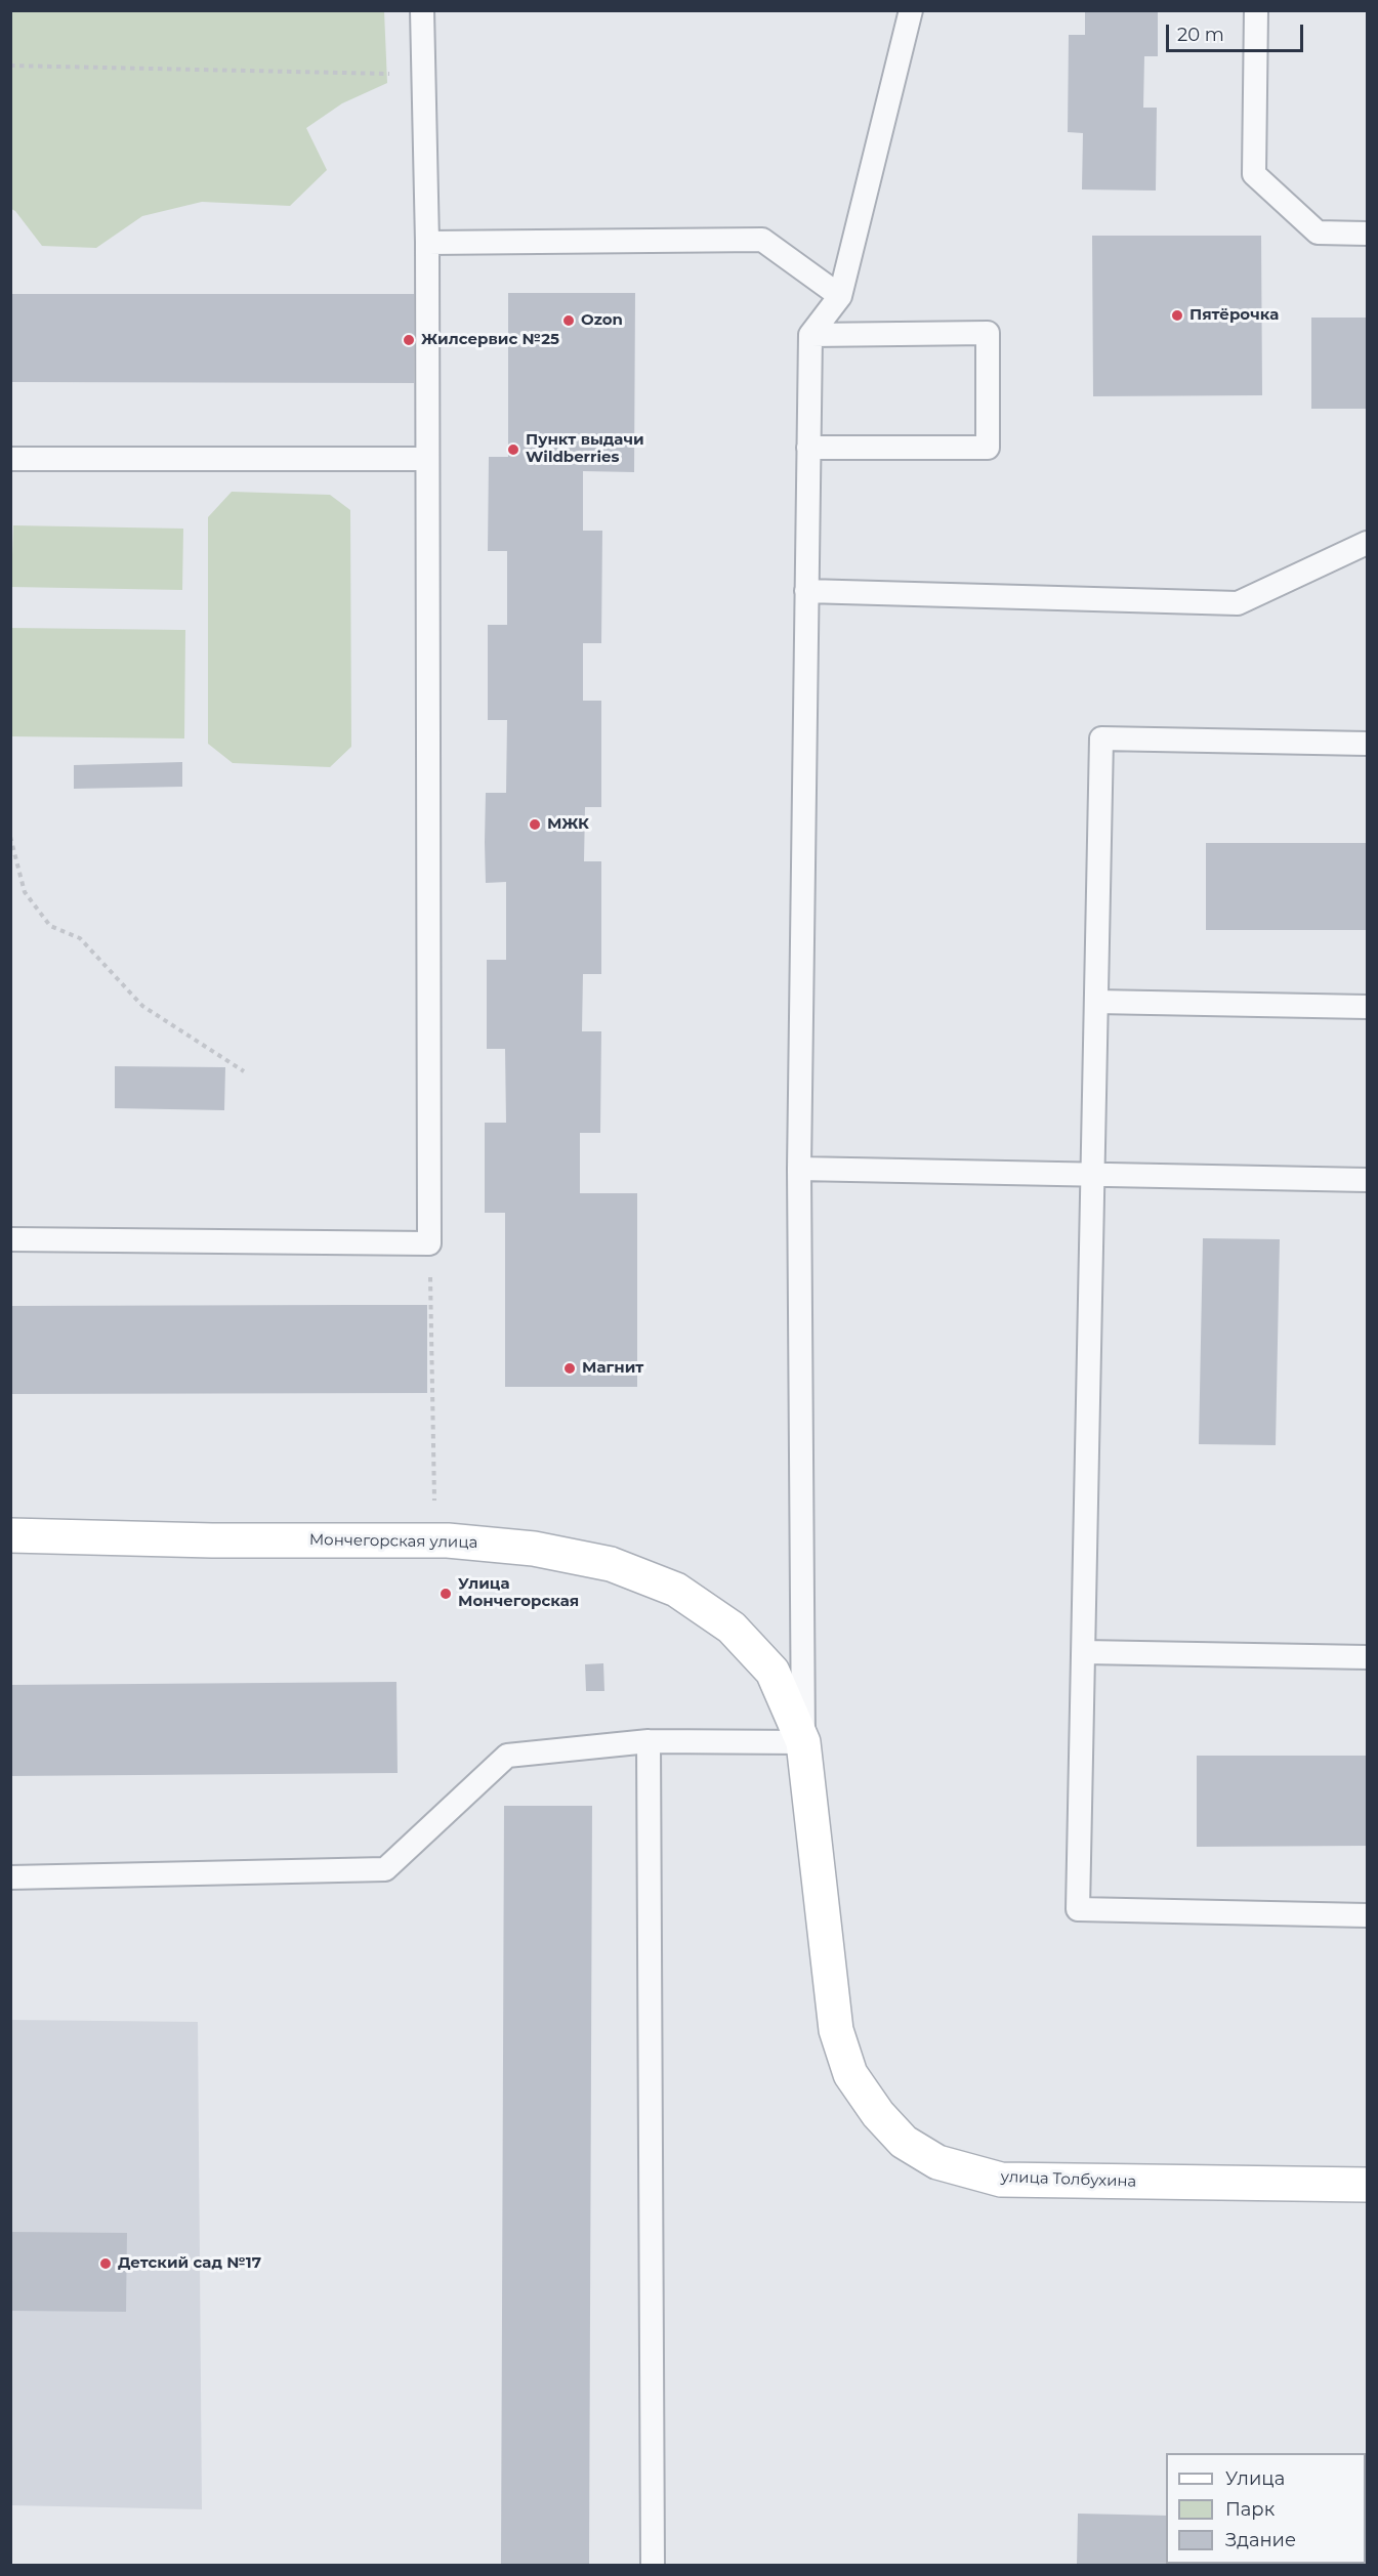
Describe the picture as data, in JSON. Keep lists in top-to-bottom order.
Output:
{
  "streets": {
    "street": ["Мончегорская улица", "улица Толбухина"]
  },
  "crossings": [
    ["Мончегорская улица", "улица Толбухина"]
  ],
  "places": [
    "Пятёрочка",
    "Ozon",
    "Жилсервис №25",
    "Пункт выдачи Wildberries",
    "МЖК",
    "Магнит",
    "Улица Мончегорская",
    "Детский сад №17"
  ],
  "legend": ["Улица", "Парк", "Здание"],
  "scale_bar": "20 m"
}
